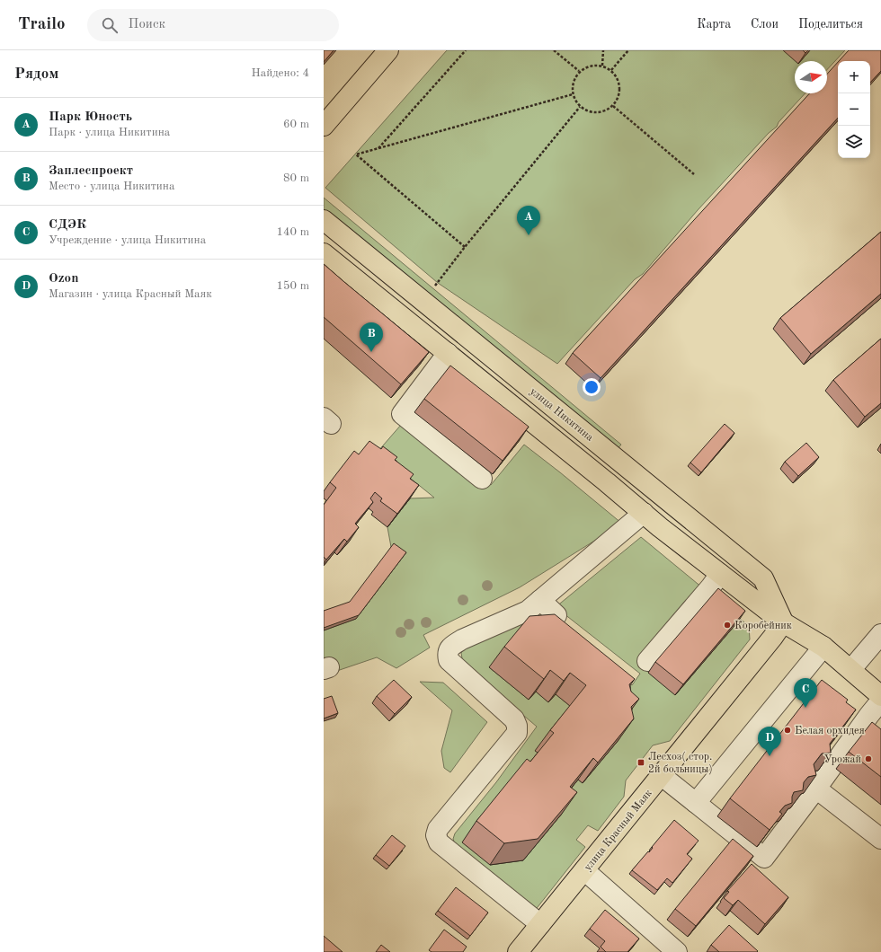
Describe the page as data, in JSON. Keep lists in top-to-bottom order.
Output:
{
  "streets": {
    "main road": ["улица Никитина", "улица Красный Маяк"]
  },
  "crossings": [
    ["улица Никитина", "улица Красный Маяк"]
  ],
  "places": {
    "other": ["Коробейник", "Белая орхидея", "Урожай"],
    "transit": ["Лесхоз( стор. 2й больницы)"]
  },
  "north": "right",
  "page": {
    "header": "Trailo",
    "search": "Поиск",
    "nav": ["Карта", "Слои", "Поделиться"],
    "heading": ["Рядом", "Найдено: 4"],
    "map_buttons": ["+", "−"],
    "list": [
      {
        "mark": "A",
        "name": "Парк Юность",
        "note": "Парк · улица Никитина",
        "value": "60 m"
      },
      {
        "mark": "B",
        "name": "Заплеспроект",
        "note": "Место · улица Никитина",
        "value": "80 m"
      },
      {
        "mark": "C",
        "name": "СДЭК",
        "note": "Учреждение · улица Никитина",
        "value": "140 m"
      },
      {
        "mark": "D",
        "name": "Ozon",
        "note": "Магазин · улица Красный Маяк",
        "value": "150 m"
      }
    ],
    "pins": [
      "A",
      "B",
      "C",
      "D"
    ]
  }
}
